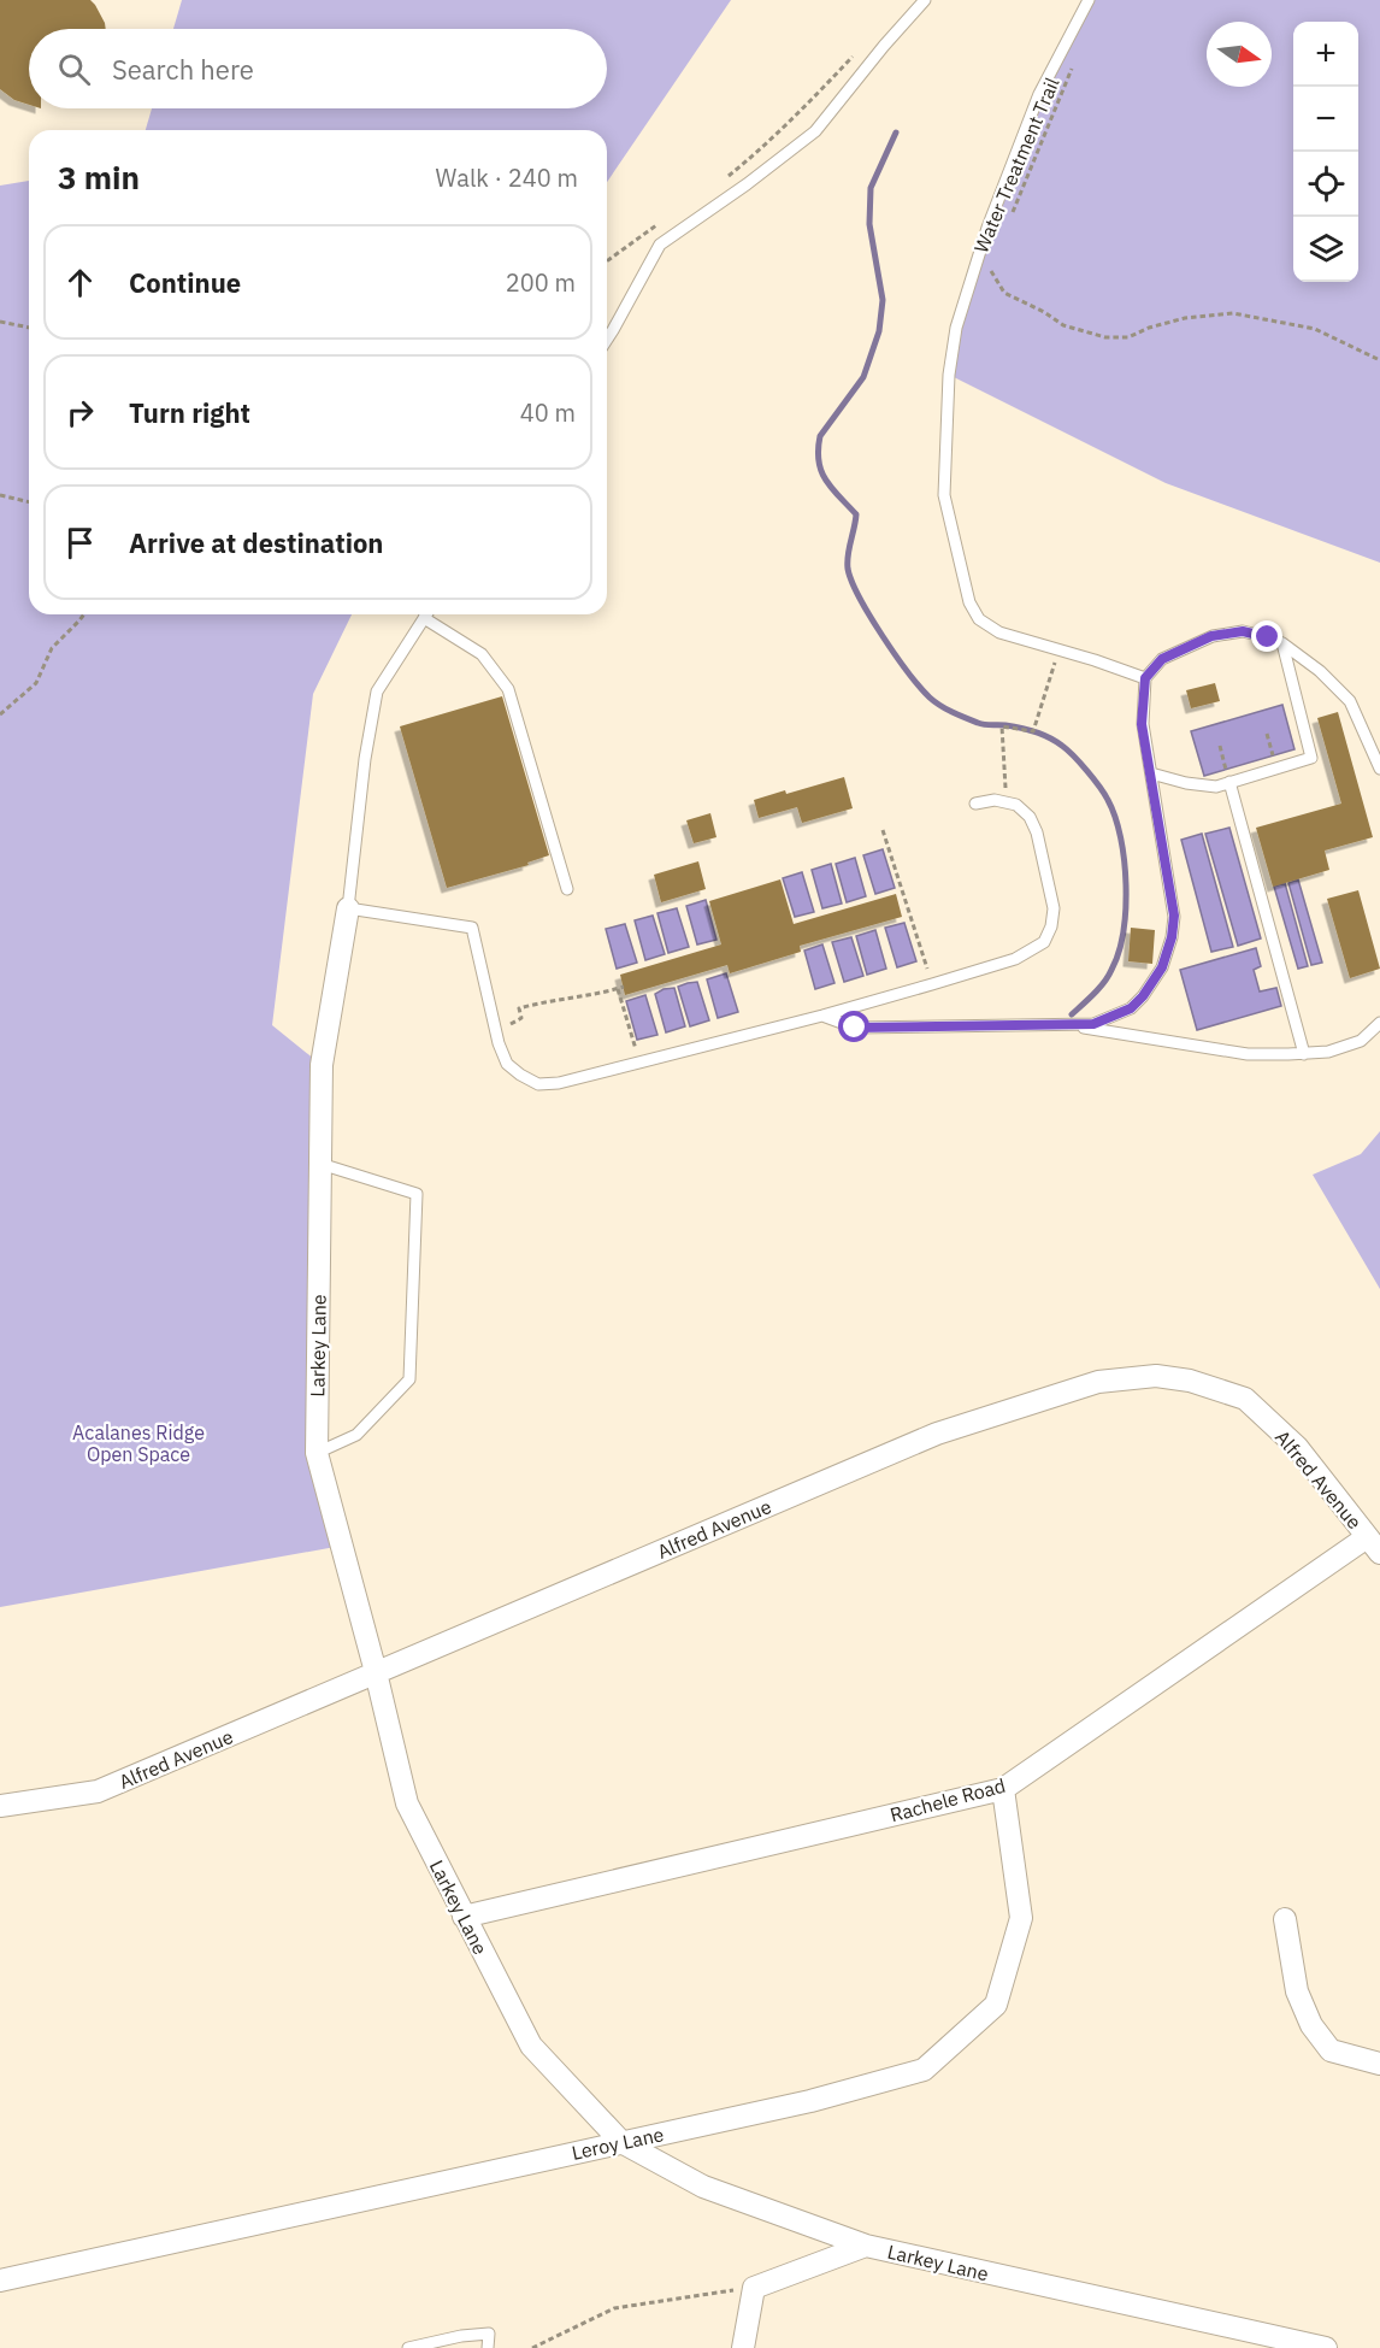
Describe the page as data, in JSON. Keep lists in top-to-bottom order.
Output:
{
  "streets": {
    "street": [
      "Larkey Lane",
      "Alfred Avenue",
      "Rachele Road",
      "Leroy Lane"
    ],
    "path": ["Water Treatment Trail"]
  },
  "crossings": [
    ["Larkey Lane", "Alfred Avenue"],
    ["Larkey Lane", "Rachele Road"],
    ["Larkey Lane", "Leroy Lane"],
    ["Alfred Avenue", "Rachele Road"],
    ["Rachele Road", "Leroy Lane"]
  ],
  "parks": ["Acalanes Ridge Open Space"],
  "north": "right",
  "page": {
    "map_buttons": ["+", "−"],
    "search": "Search here",
    "heading": ["3 min", "Walk · 240 m"],
    "list": [
      ["Continue", "200 m"],
      ["Turn right", "40 m"],
      "Arrive at destination"
    ]
  }
}
